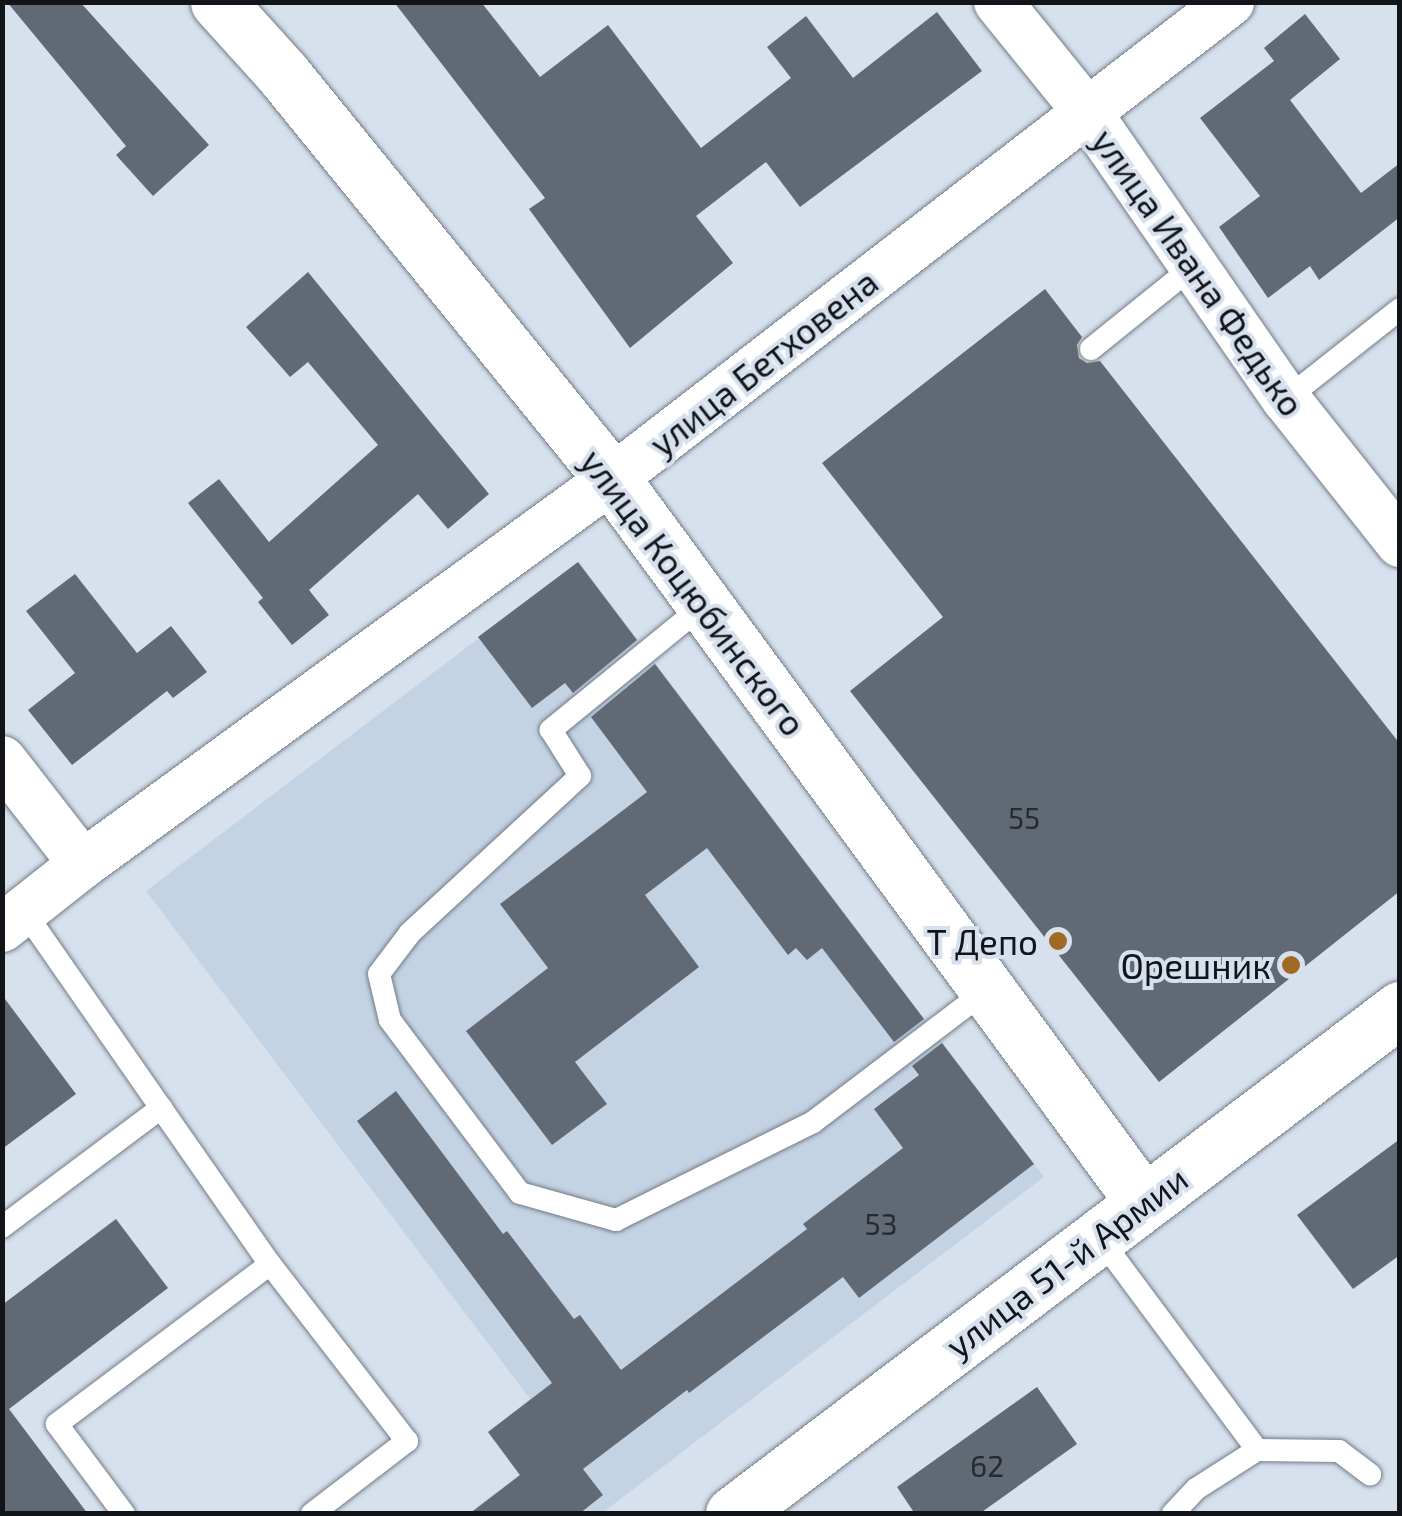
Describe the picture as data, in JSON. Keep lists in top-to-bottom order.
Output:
{
  "streets": {
    "main road": ["улица Коцюбинского", "улица 51-й Армии"],
    "street": ["улица Ивана Федько", "улица Бетховена"]
  },
  "crossings": [
    ["улица Ивана Федько", "улица Бетховена"],
    ["улица Бетховена", "улица Коцюбинского"],
    ["улица Коцюбинского", "улица 51-й Армии"]
  ],
  "places": ["Т Депо", "Орешник"],
  "house_numbers": ["55", "53", "62"]
}
